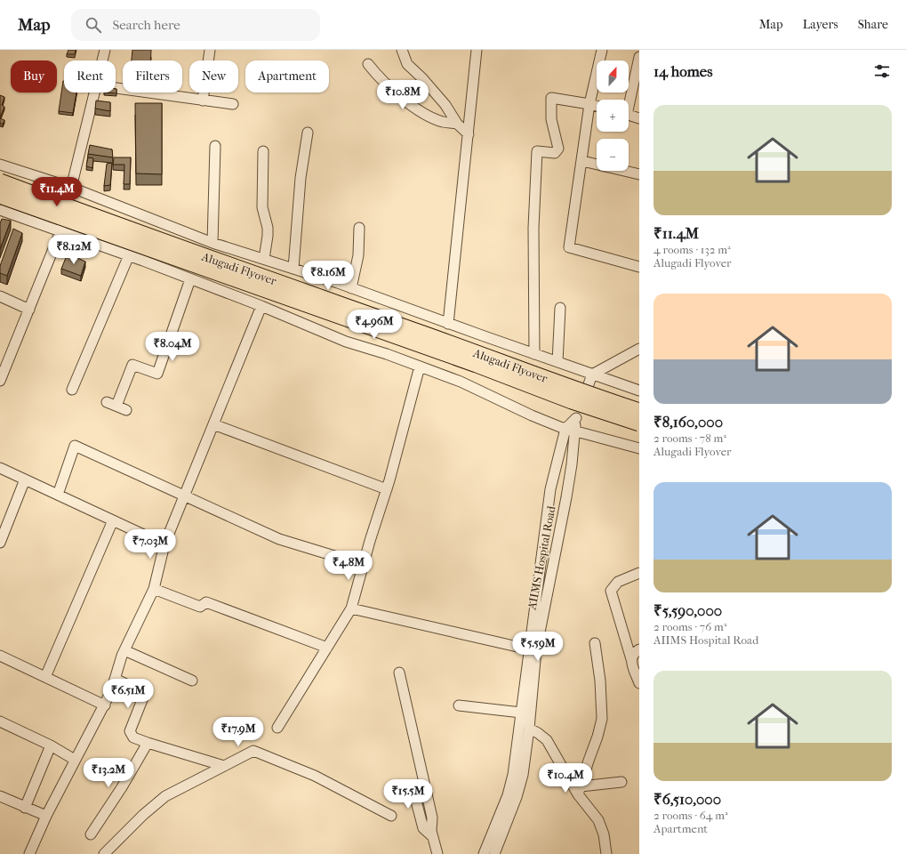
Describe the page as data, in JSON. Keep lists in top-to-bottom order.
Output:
{
  "streets": {
    "highway": ["Alugadi Flyover"],
    "street": ["AIIMS Hospital Road"]
  },
  "north": "top",
  "page": {
    "header": "Map",
    "search": "Search here",
    "nav": ["Map", "Layers", "Share"],
    "heading": "14 homes",
    "map_buttons": ["+", "−"],
    "chip": [
      "Buy",
      "Rent",
      "Filters",
      "New",
      "Apartment"
    ],
    "price": [
      "₹10.8M",
      "₹11.4M",
      "₹8.12M",
      "₹8.16M",
      "₹4.96M",
      "₹8.04M",
      "₹7.03M",
      "₹4.8M",
      "₹5.59M",
      "₹6.51M",
      "₹17.9M",
      "₹13.2M",
      "₹10.4M",
      "₹15.5M"
    ],
    "list": [
      {
        "name": "₹11.4M",
        "note": "4 rooms · 132 m² · Alugadi Flyover"
      },
      {
        "name": "₹8,160,000",
        "note": "2 rooms · 78 m² · Alugadi Flyover"
      },
      {
        "name": "₹5,590,000",
        "note": "2 rooms · 76 m² · AIIMS Hospital Road"
      },
      {
        "name": "₹6,510,000",
        "note": "2 rooms · 64 m² · Apartment"
      }
    ]
  }
}
